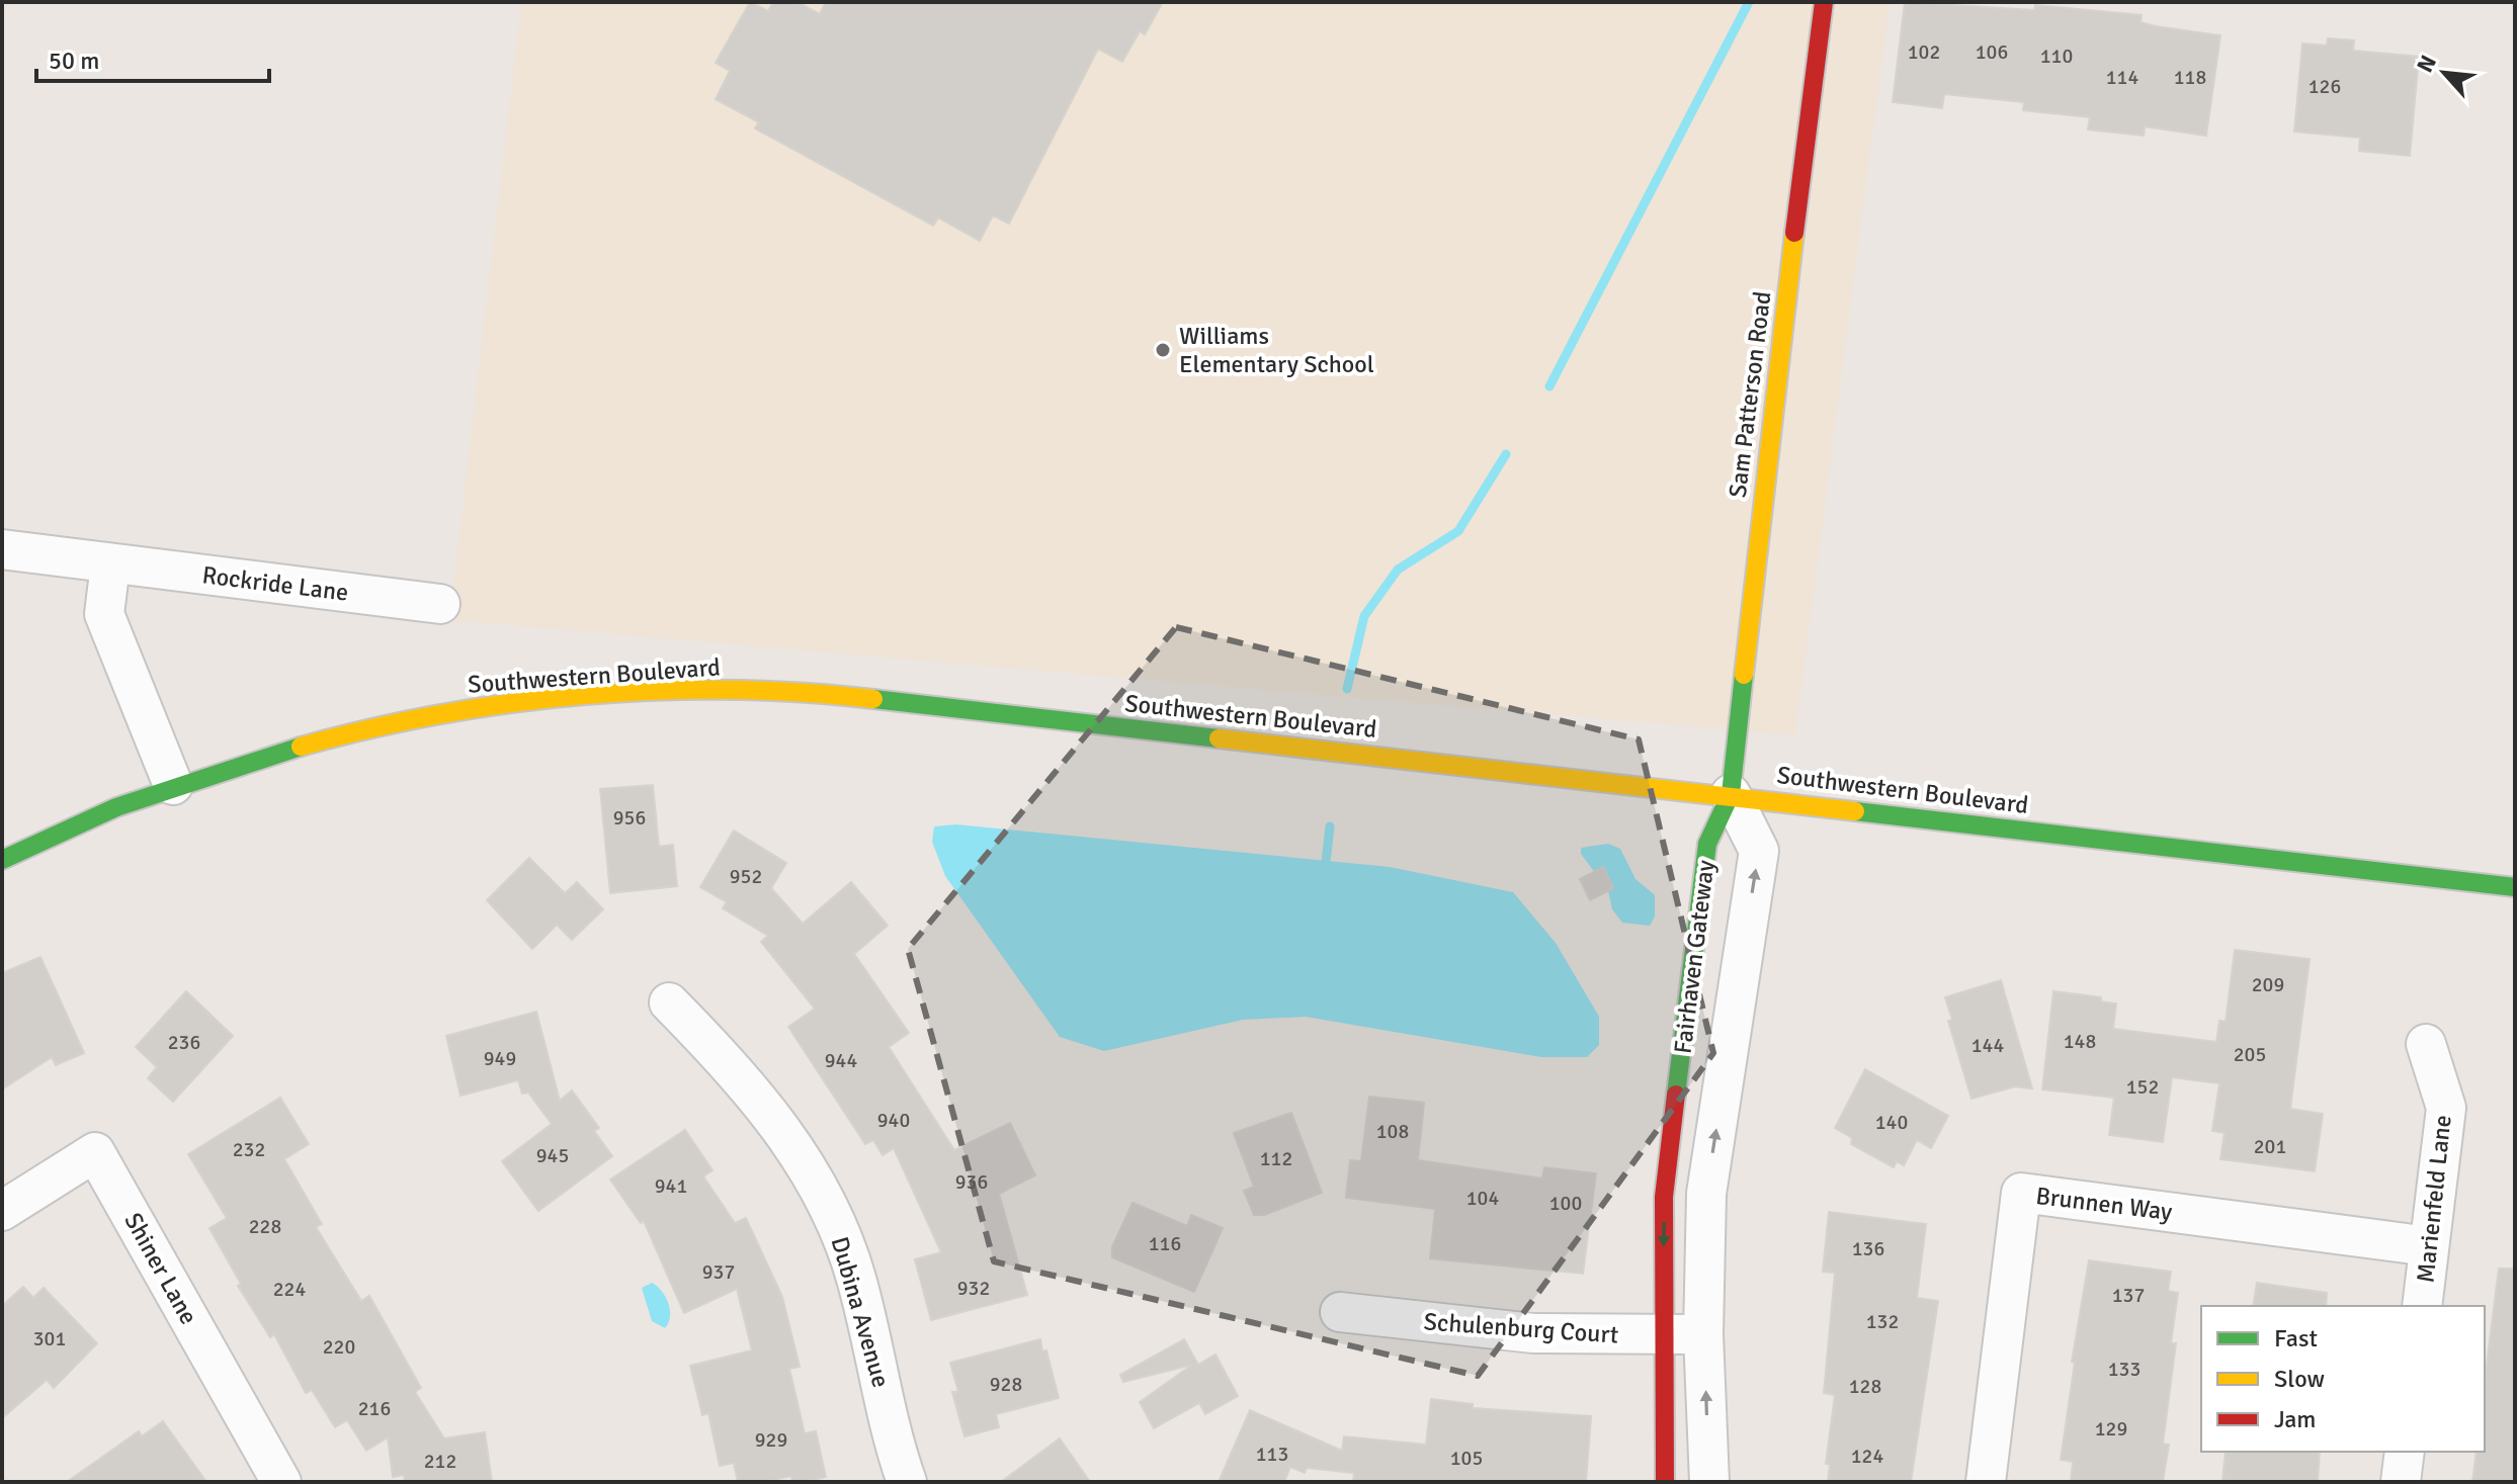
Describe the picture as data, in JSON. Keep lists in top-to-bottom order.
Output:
{
  "streets": {
    "street": [
      "Sam Patterson Road",
      "Rockride Lane",
      "Southwestern Boulevard",
      "Fairhaven Gateway",
      "Marienfeld Lane",
      "Brunnen Way",
      "Shiner Lane",
      "Dubina Avenue",
      "Schulenburg Court"
    ]
  },
  "crossings": [
    ["Sam Patterson Road", "Southwestern Boulevard"],
    ["Sam Patterson Road", "Fairhaven Gateway"],
    ["Southwestern Boulevard", "Fairhaven Gateway"],
    ["Fairhaven Gateway", "Schulenburg Court"],
    ["Marienfeld Lane", "Brunnen Way"]
  ],
  "places": ["Williams Elementary School"],
  "house_numbers": [
    "102",
    "106",
    "110",
    "114",
    "118",
    "126",
    "956",
    "952",
    "209",
    "148",
    "236",
    "144",
    "205",
    "949",
    "944",
    "152",
    "940",
    "140",
    "108",
    "201",
    "232",
    "945",
    "112",
    "936",
    "941",
    "104",
    "100",
    "228",
    "116",
    "136",
    "937",
    "932",
    "224",
    "137",
    "132",
    "301",
    "220",
    "133",
    "928",
    "128",
    "216",
    "129",
    "929",
    "113",
    "124",
    "105",
    "212"
  ],
  "legend": ["Fast", "Slow", "Jam"],
  "scale_bar": "50 m",
  "north": "top left"
}
